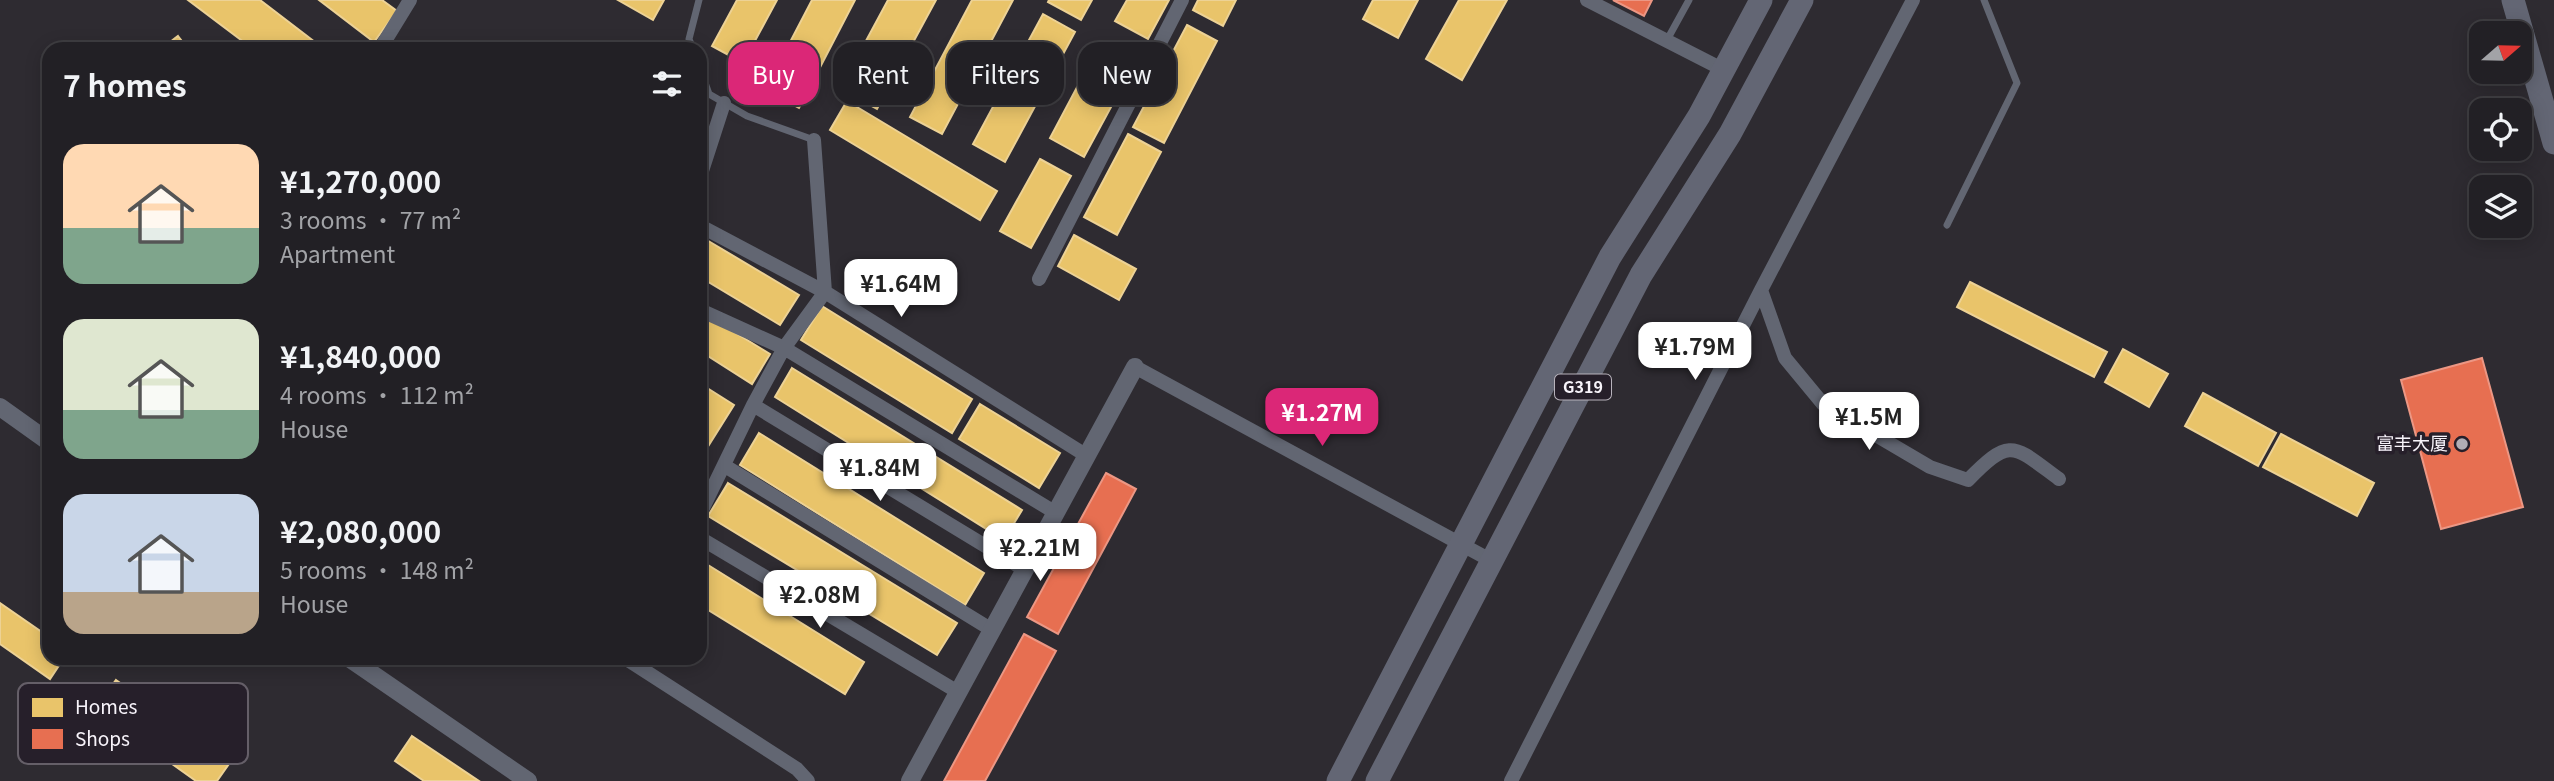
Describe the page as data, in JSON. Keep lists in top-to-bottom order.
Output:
{
  "streets": {
    "main road": ["G319"]
  },
  "places": ["富丰大厦"],
  "legend": ["Homes", "Shops"],
  "north": "right",
  "page": {
    "chip": [
      "Buy",
      "Rent",
      "Filters",
      "New"
    ],
    "heading": "7 homes",
    "list": [
      {
        "name": "¥1,270,000",
        "note": "3 rooms · 77 m² · Apartment"
      },
      {
        "name": "¥1,840,000",
        "note": "4 rooms · 112 m² · House"
      },
      {
        "name": "¥2,080,000",
        "note": "5 rooms · 148 m² · House"
      }
    ],
    "price": [
      "¥1.64M",
      "¥1.79M",
      "¥1.27M",
      "¥1.5M",
      "¥1.84M",
      "¥2.21M",
      "¥2.08M"
    ]
  }
}
